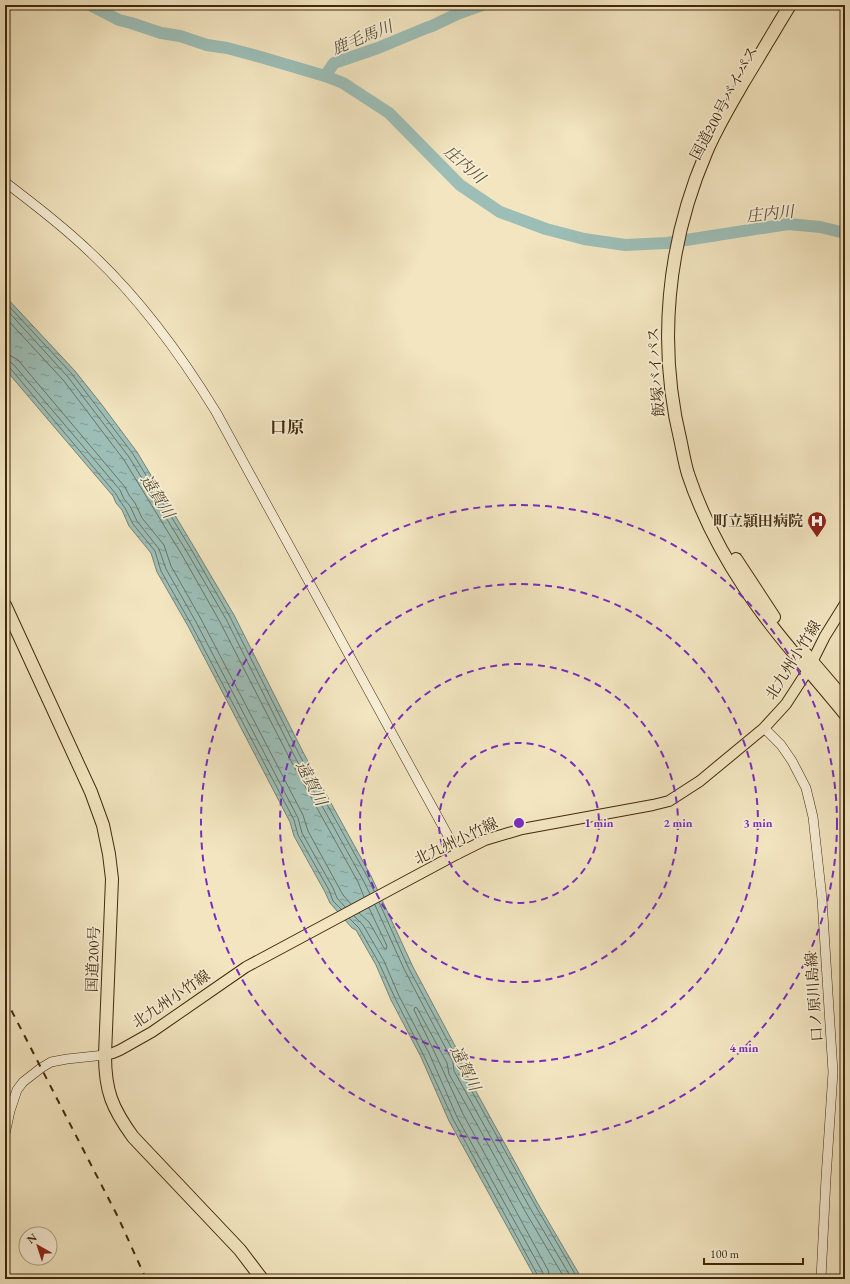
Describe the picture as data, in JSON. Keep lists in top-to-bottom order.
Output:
{
  "streets": {
    "highway": ["国道200号バイパス", "国道200号"],
    "main road": ["北九州小竹線"],
    "street": ["口ノ原川島線"]
  },
  "crossings": [
    ["国道200号バイパス", "北九州小竹線"],
    ["北九州小竹線", "国道200号"],
    ["北九州小竹線", "口ノ原川島線"]
  ],
  "districts": ["口原"],
  "water": ["鹿毛馬川", "庄内川", "遠賀川"],
  "places": {
    "hospital": ["町立頴田病院"]
  },
  "scale_bar": "100 m",
  "north": "top left",
  "rings": [
    "1 min",
    "2 min",
    "3 min",
    "4 min"
  ]
}
